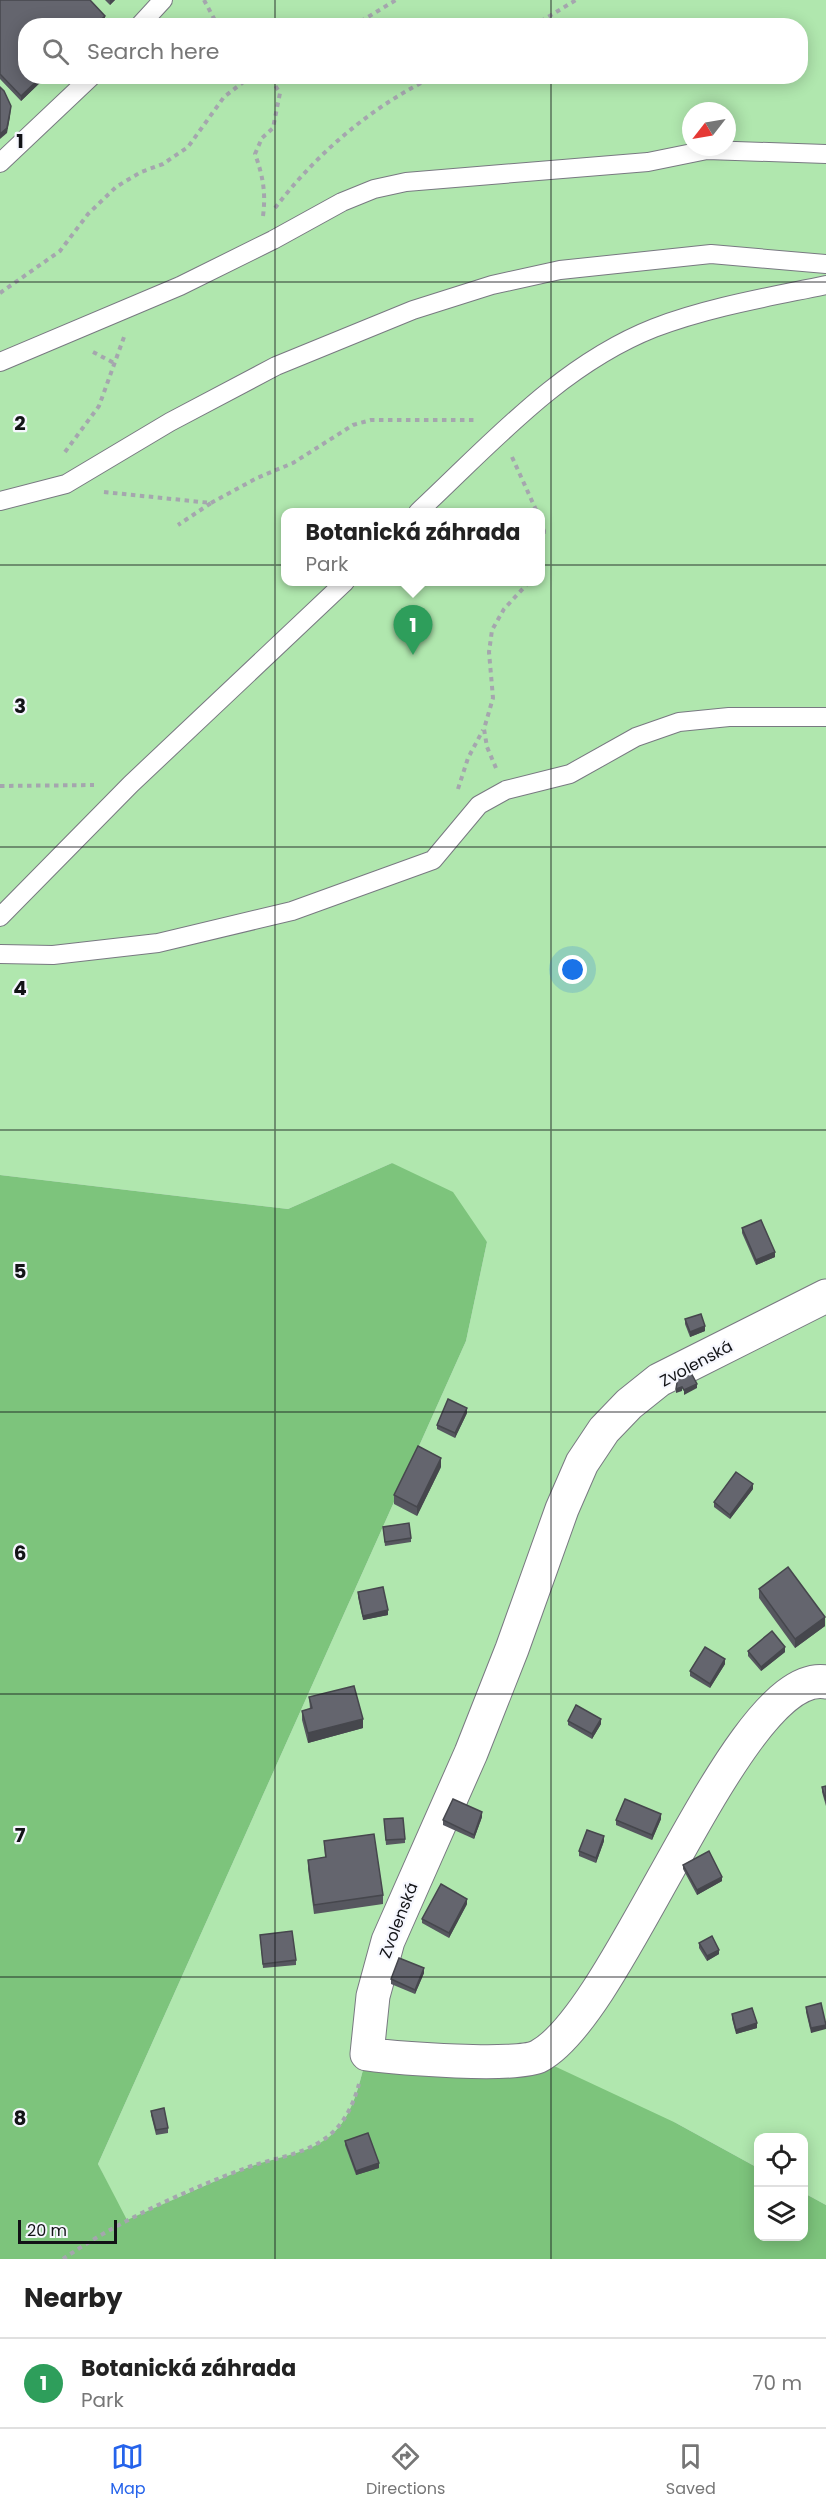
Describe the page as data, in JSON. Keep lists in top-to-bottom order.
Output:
{
  "streets": {
    "street": ["Zvolenská"]
  },
  "scale_bar": "20 m",
  "north": "bottom left",
  "page": {
    "search": "Search here",
    "popup": ["Botanická záhrada", "Park"],
    "pins": "1",
    "scale": "20 m",
    "heading": "Nearby",
    "list": [
      {
        "mark": "1",
        "name": "Botanická záhrada",
        "note": "Park",
        "value": "70 m"
      }
    ],
    "nav": ["Map", "Directions", "Saved"]
  },
  "grid": {
    "rows": [
      "1",
      "2",
      "3",
      "4",
      "5",
      "6",
      "7",
      "8"
    ]
  }
}
